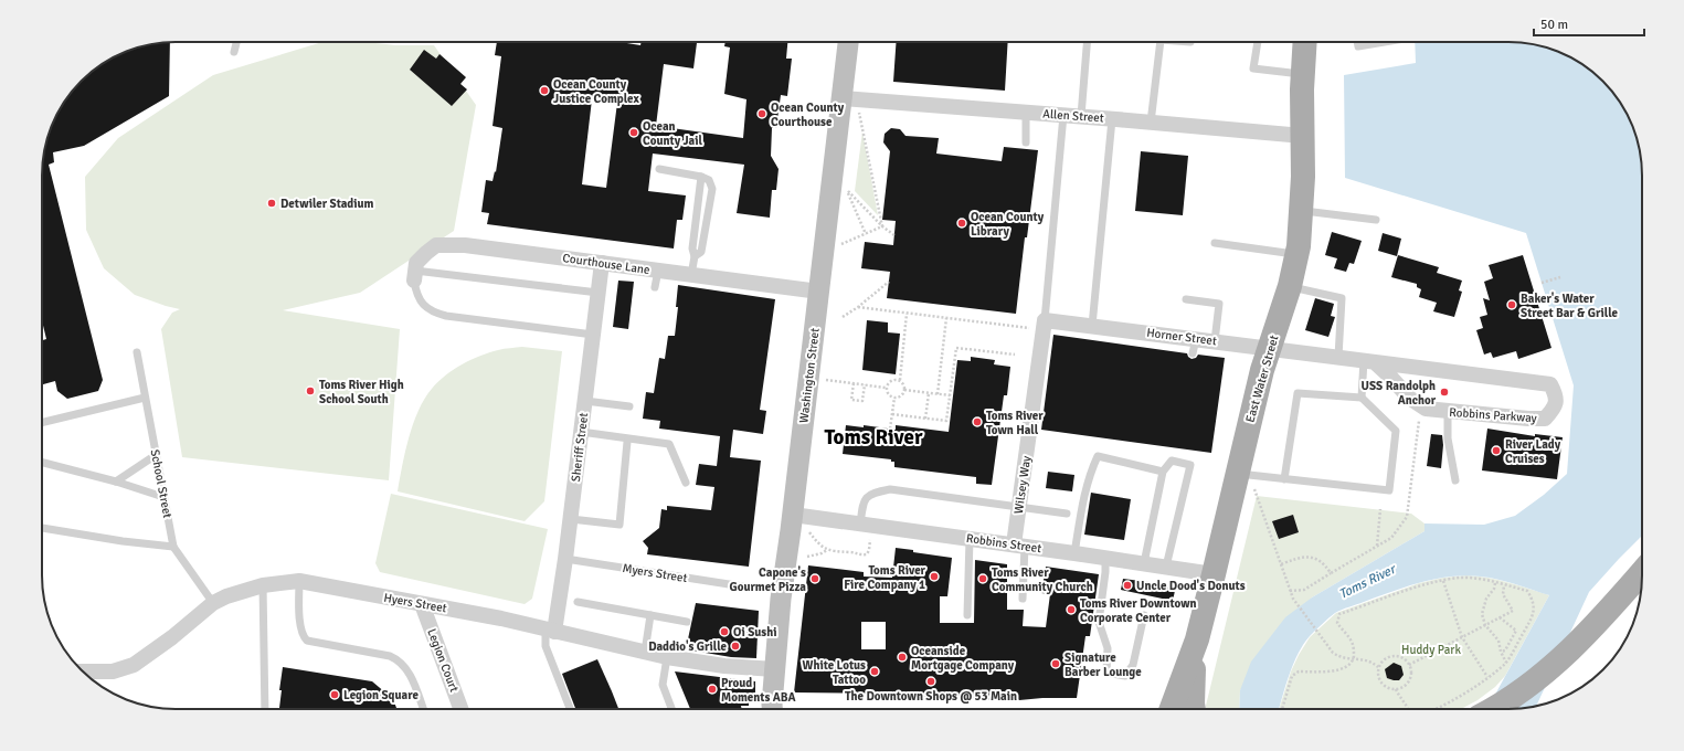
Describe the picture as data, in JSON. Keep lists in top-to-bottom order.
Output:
{
  "streets": {
    "main road": ["Washington Street", "East Water Street"],
    "street": [
      "Allen Street",
      "Courthouse Lane",
      "Horner Street",
      "Robbins Parkway",
      "Sheriff Street",
      "Wilsey Way",
      "Robbins Street",
      "Hyers Street",
      "Legion Court"
    ],
    "lane": ["School Street", "Myers Street"]
  },
  "crossings": [
    ["Allen Street", "Washington Street"],
    ["Allen Street", "East Water Street"],
    ["Courthouse Lane", "Washington Street"],
    ["Courthouse Lane", "Sheriff Street"],
    ["Horner Street", "East Water Street"],
    ["Horner Street", "Robbins Parkway"],
    ["Horner Street", "Wilsey Way"],
    ["Washington Street", "Robbins Street"],
    ["Washington Street", "Hyers Street"],
    ["East Water Street", "Robbins Parkway"],
    ["East Water Street", "Robbins Street"],
    ["Sheriff Street", "Myers Street"],
    ["Sheriff Street", "Hyers Street"],
    ["School Street", "Hyers Street"],
    ["Wilsey Way", "Robbins Street"],
    ["Hyers Street", "Legion Court"]
  ],
  "districts": ["Toms River"],
  "water": ["Toms River"],
  "parks": ["Huddy Park"],
  "places": [
    "Ocean County Justice Complex",
    "Ocean County Courthouse",
    "Ocean County Jail",
    "Detwiler Stadium",
    "Ocean County Library",
    "Baker's Water Street Bar & Grille",
    "Toms River High School South",
    "USS Randolph Anchor",
    "Toms River Town Hall",
    "River Lady Cruises",
    "Toms River Fire Company 1",
    "Capone's Gourmet Pizza",
    "Toms River Community Church",
    "Uncle Dood's Donuts",
    "Toms River Downtown Corporate Center",
    "Oi Sushi",
    "Daddio's Grille",
    "Oceanside Mortgage Company",
    "Signature Barber Lounge",
    "White Lotus Tattoo",
    "The Downtown Shops @ 53 Main",
    "Proud Moments ABA",
    "Legion Square"
  ],
  "scale_bar": "50 m"
}
